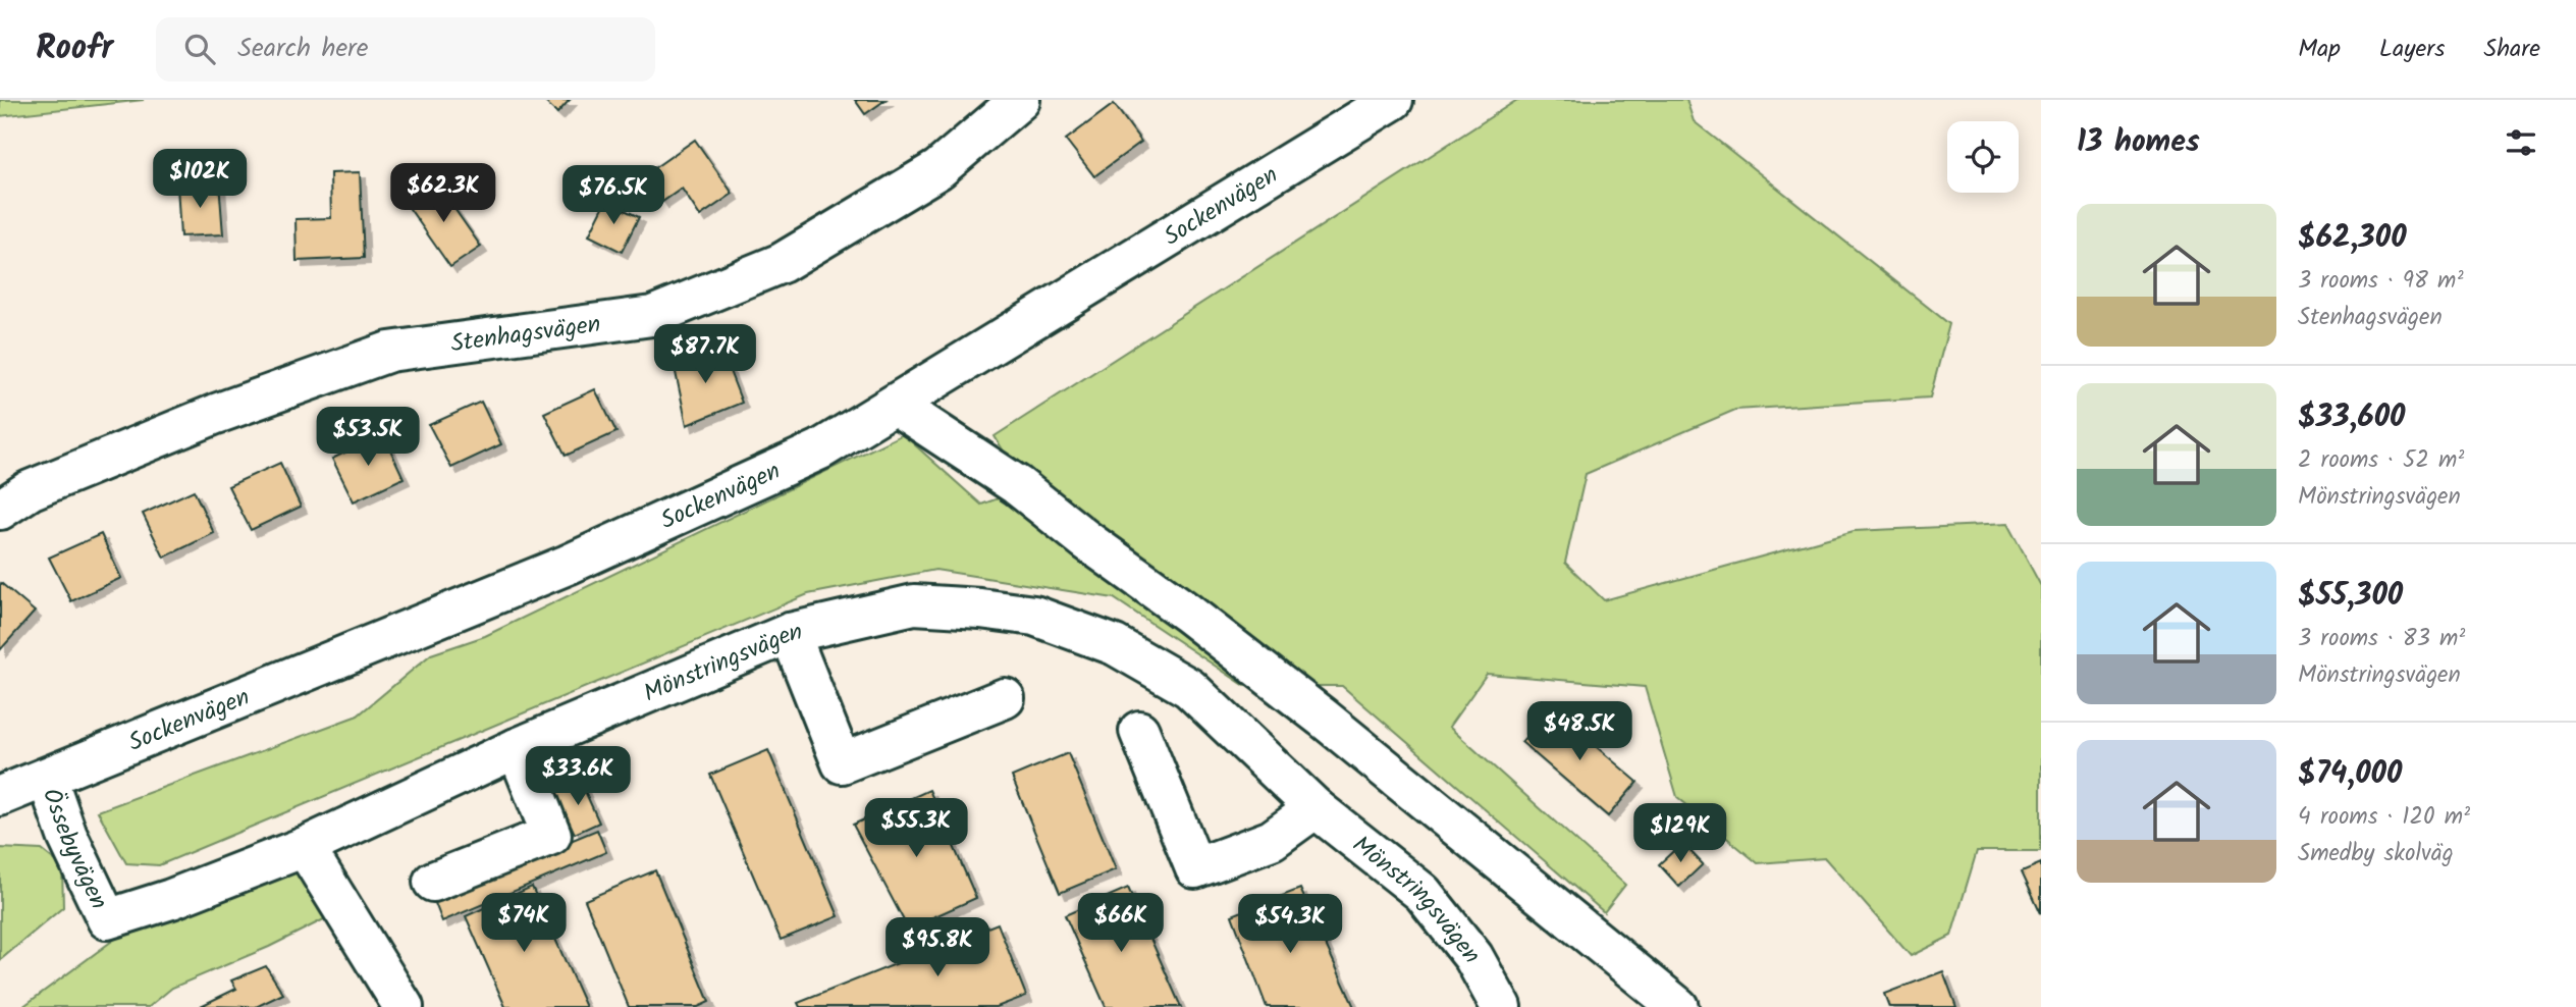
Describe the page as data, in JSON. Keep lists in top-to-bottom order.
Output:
{
  "streets": {
    "street": [
      "Sockenvägen",
      "Stenhagsvägen",
      "Mönstringsvägen",
      "Össebyvägen"
    ]
  },
  "crossings": [
    ["Sockenvägen", "Össebyvägen"],
    ["Mönstringsvägen", "Össebyvägen"]
  ],
  "page": {
    "header": "Roofr",
    "search": "Search here",
    "nav": ["Map", "Layers", "Share"],
    "heading": "13 homes",
    "price": [
      "$102K",
      "$62.3K",
      "$76.5K",
      "$87.7K",
      "$53.5K",
      "$48.5K",
      "$33.6K",
      "$55.3K",
      "$129K",
      "$74K",
      "$66K",
      "$54.3K",
      "$95.8K"
    ],
    "list": [
      {
        "name": "$62,300",
        "note": "3 rooms · 98 m² · Stenhagsvägen"
      },
      {
        "name": "$33,600",
        "note": "2 rooms · 52 m² · Mönstringsvägen"
      },
      {
        "name": "$55,300",
        "note": "3 rooms · 83 m² · Mönstringsvägen"
      },
      {
        "name": "$74,000",
        "note": "4 rooms · 120 m² · Smedby skolväg"
      }
    ]
  }
}
